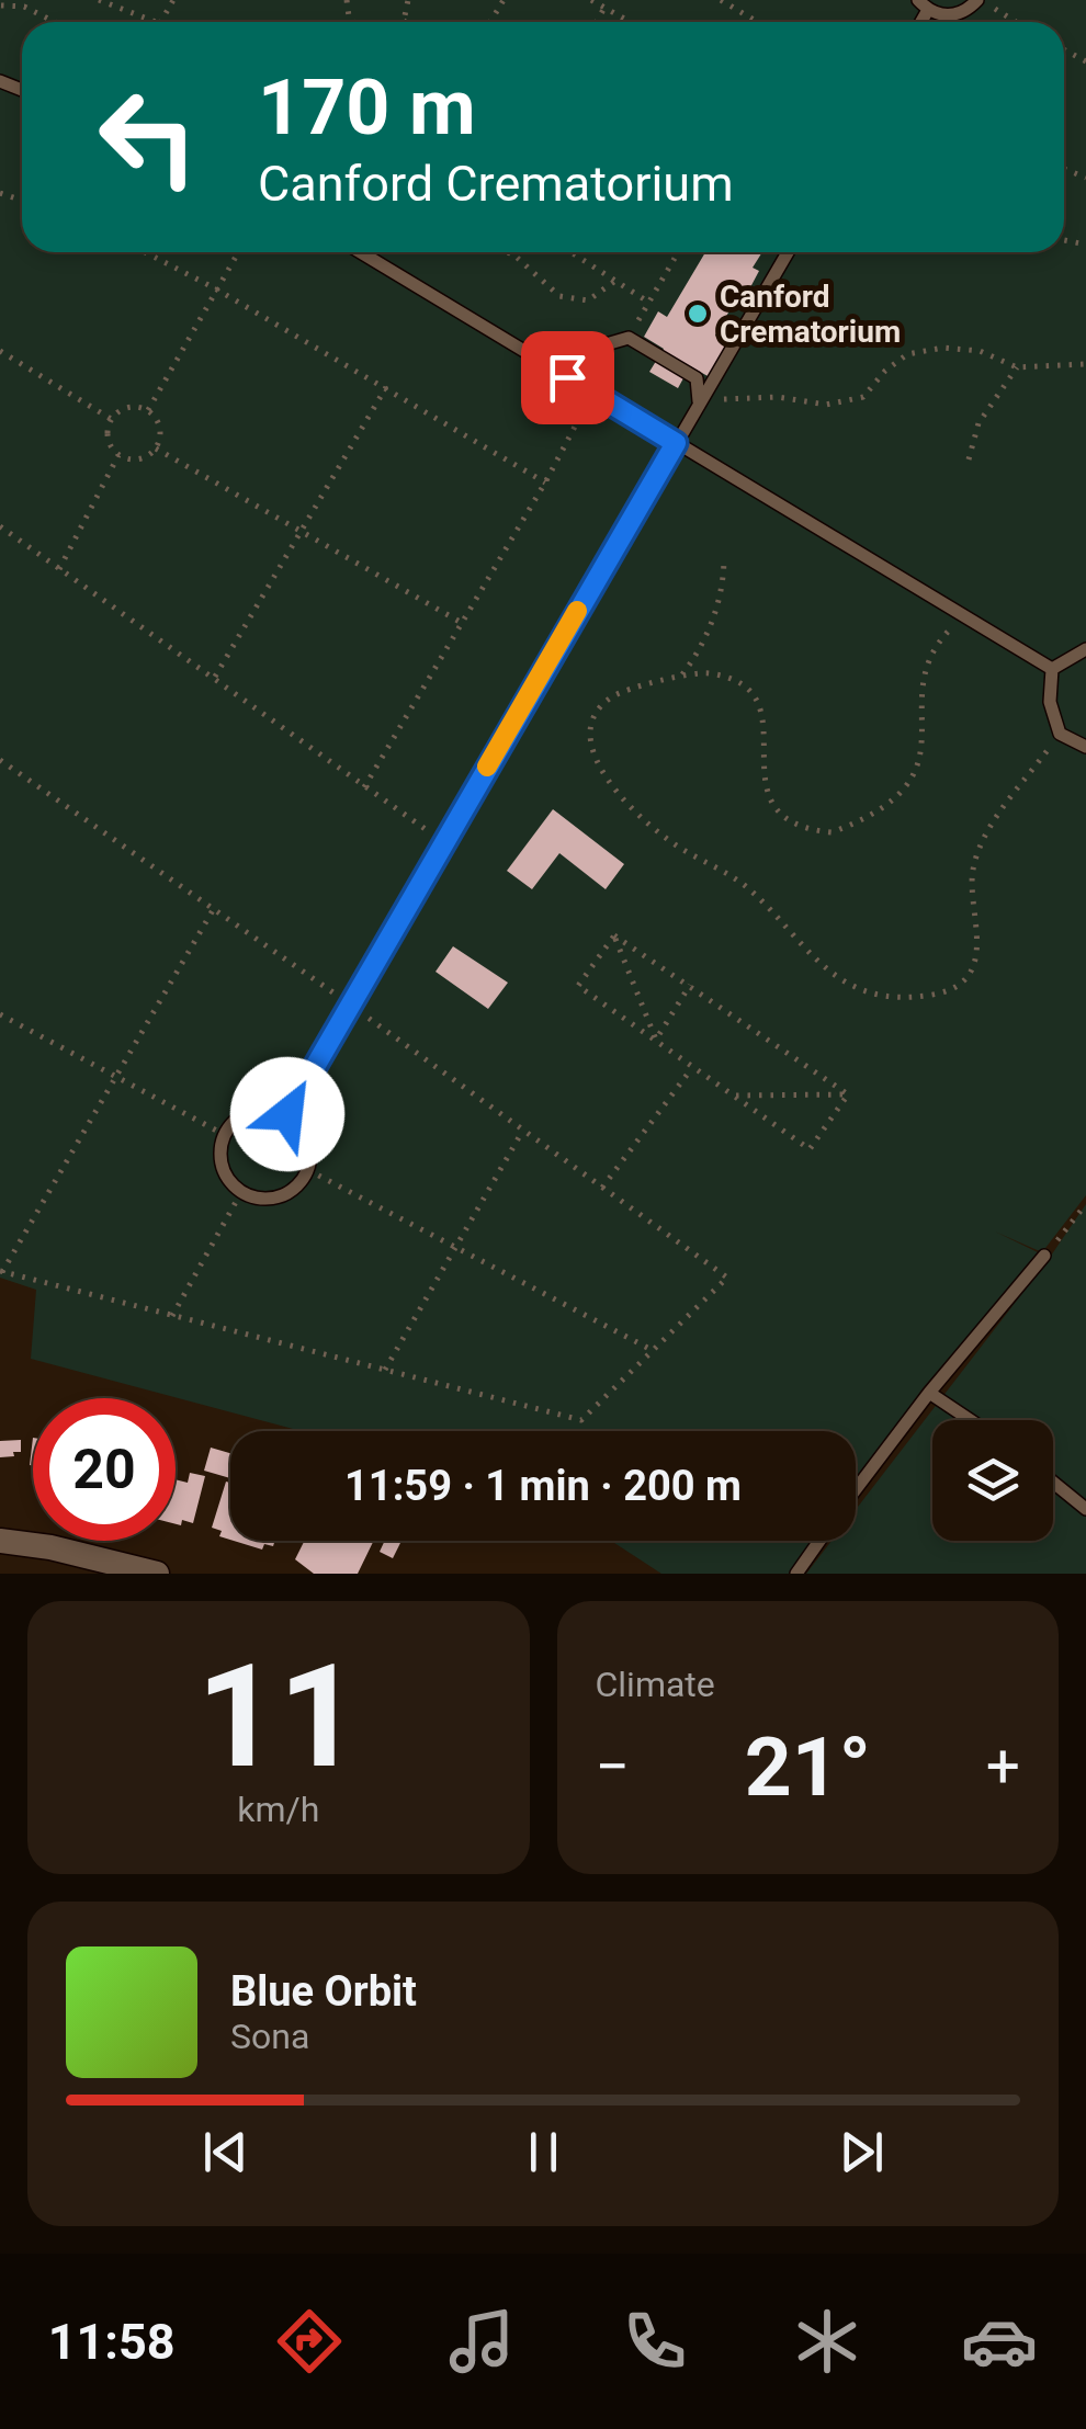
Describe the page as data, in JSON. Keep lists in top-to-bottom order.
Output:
{
  "places": ["Canford Crematorium"],
  "page": {
    "turn": ["170 m", "Canford Crematorium"],
    "limit": "20",
    "trip": "11:59 · 1 min · 200 m",
    "tile": [
      ["11", "km/h"],
      "Climate"
    ],
    "heat": ["−", "21°", "+"],
    "song": ["Blue Orbit", "Sona"],
    "tabs": "11:58"
  }
}
